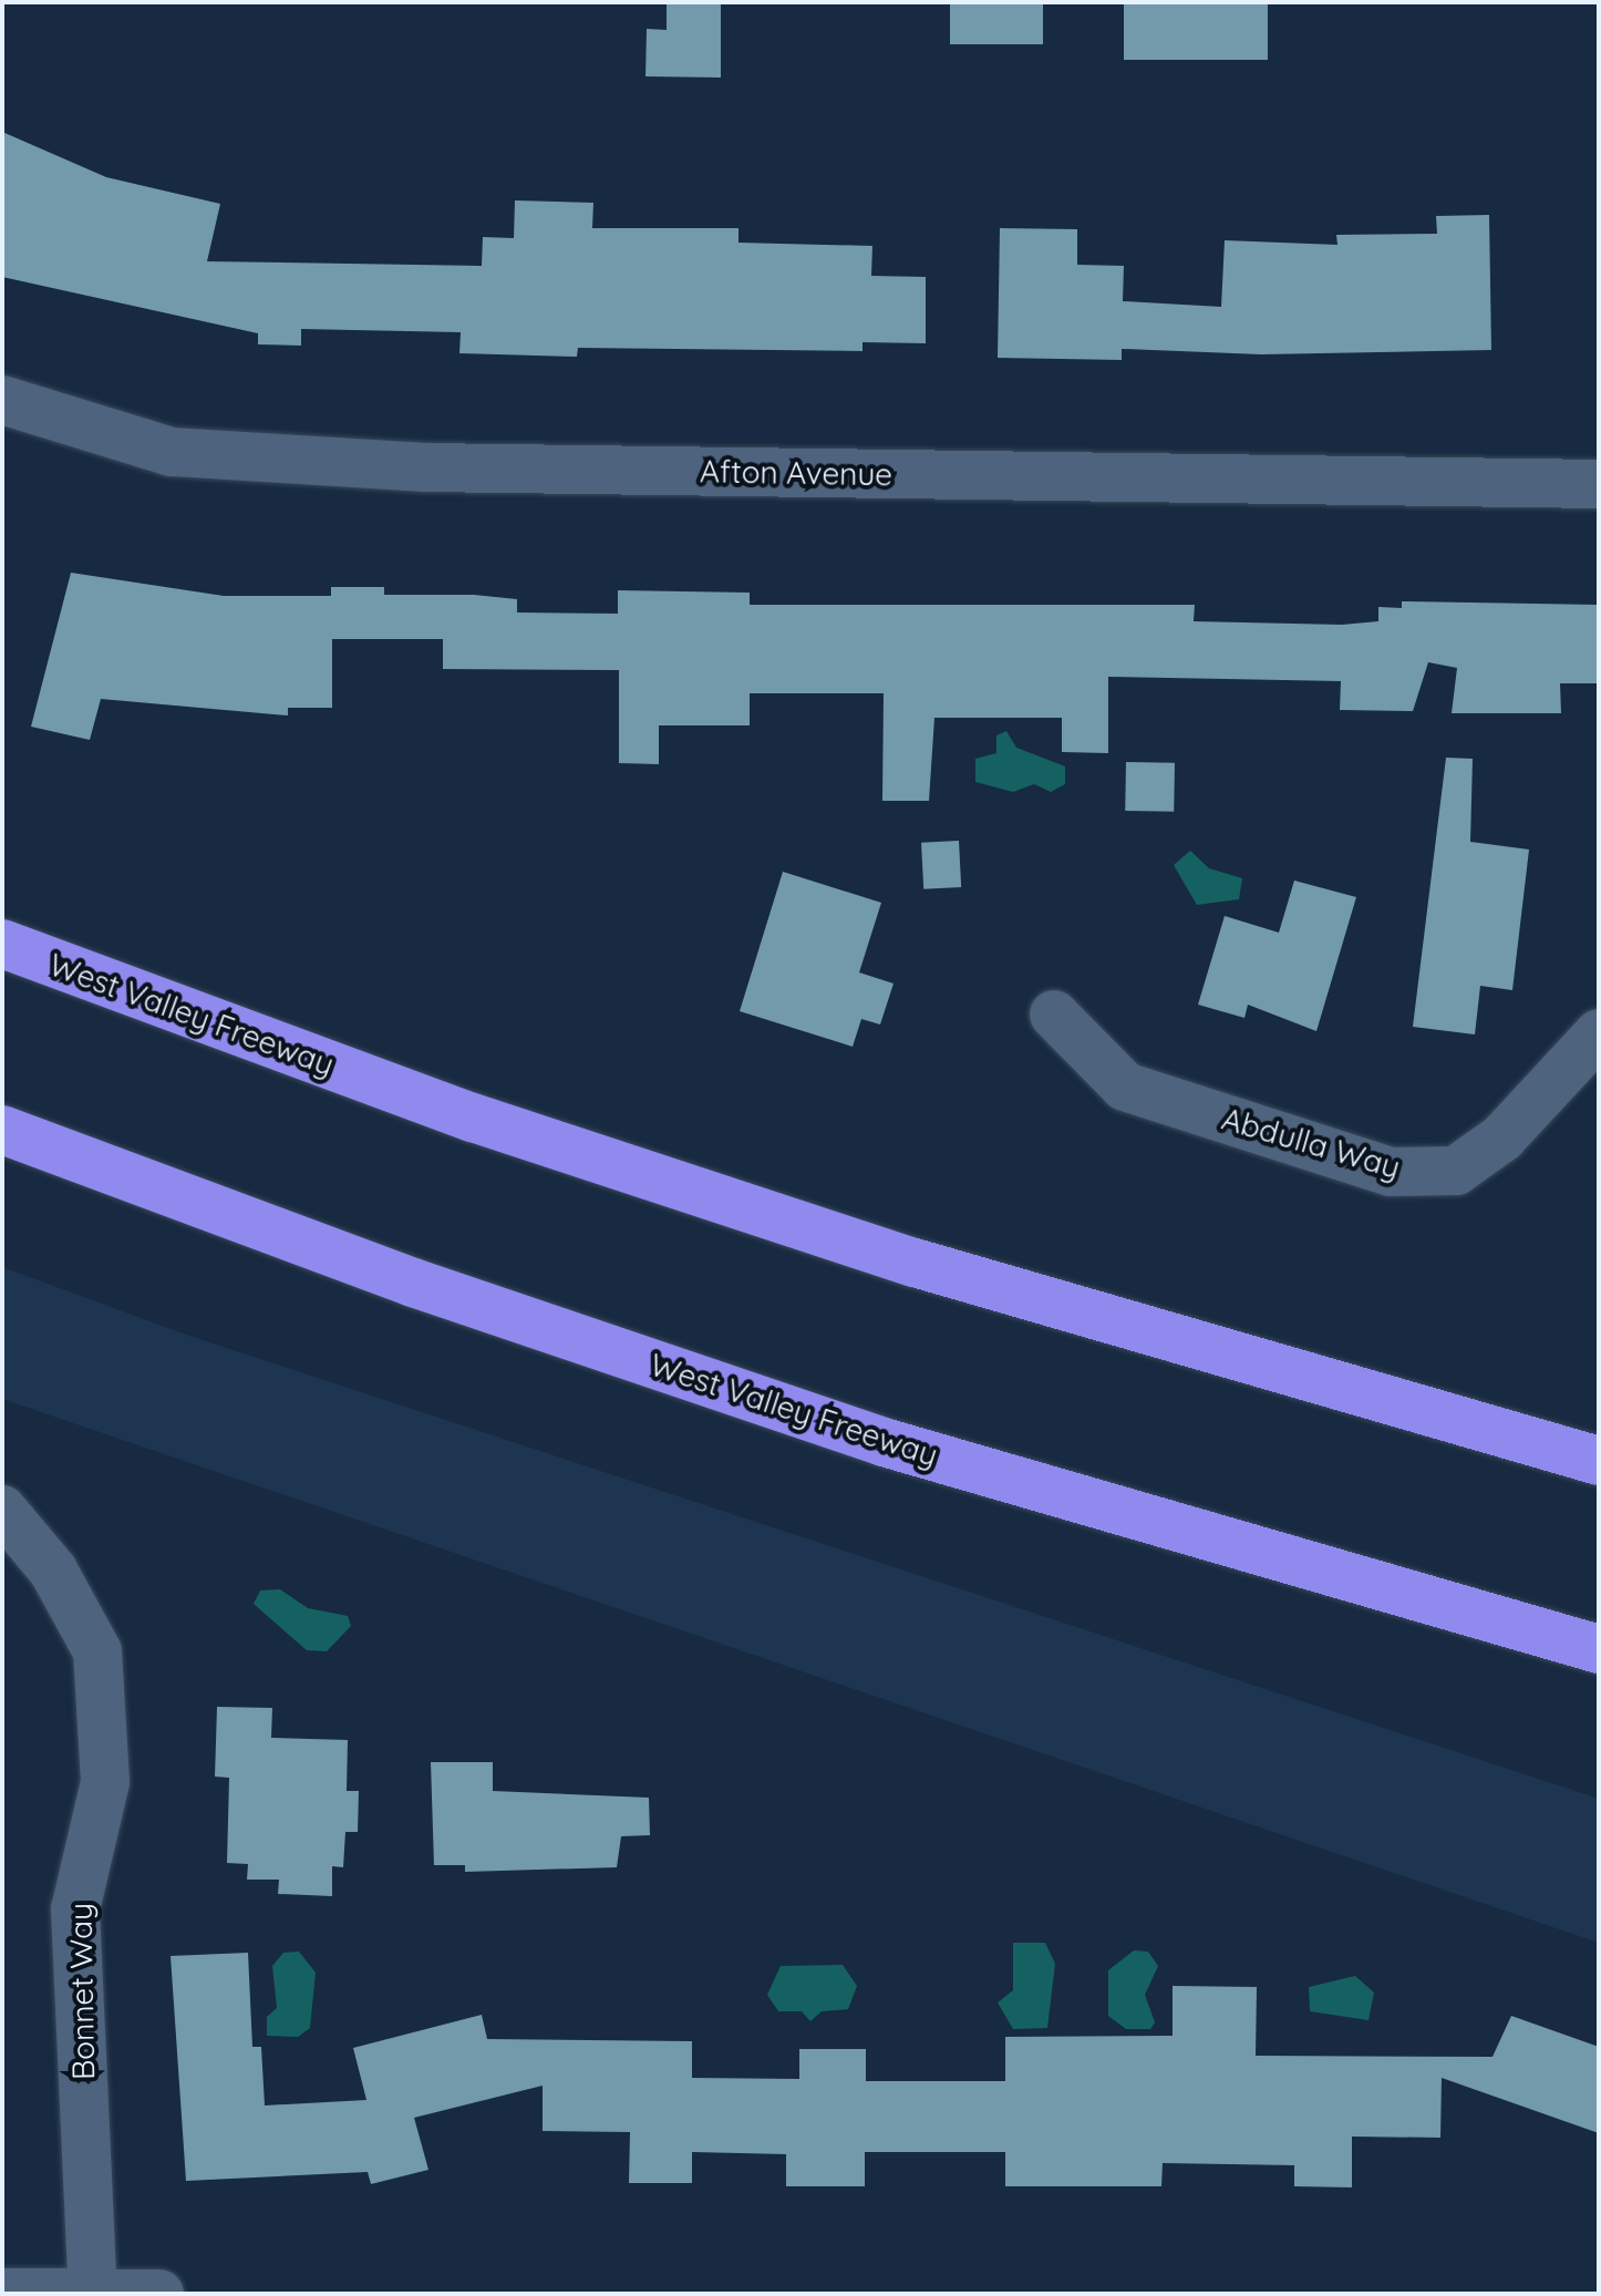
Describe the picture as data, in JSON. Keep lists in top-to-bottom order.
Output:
{
  "streets": {
    "highway": ["West Valley Freeway"],
    "street": ["Afton Avenue", "Abdulla Way", "Bonnet Way"]
  }
}
